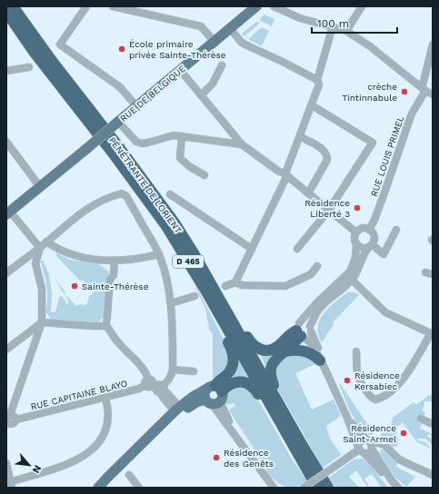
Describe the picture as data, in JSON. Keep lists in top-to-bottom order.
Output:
{
  "streets": {
    "highway": ["PÉNÉTRANTE DE LORIENT", "D 465"],
    "main road": ["RUE DE BELGIQUE"],
    "street": ["RUE LOUIS PRIMEL", "RUE CAPITAINE BLAYO"]
  },
  "places": [
    "École primaire privée Sainte-Thérèse",
    "crèche Tintinnabule",
    "Résidence Liberté 3",
    "Sainte-Thérèse",
    "Résidence Kersabiec",
    "Résidence Saint-Armel",
    "Résidence des Genêts"
  ],
  "scale_bar": "100 m",
  "north": "bottom right"
}
